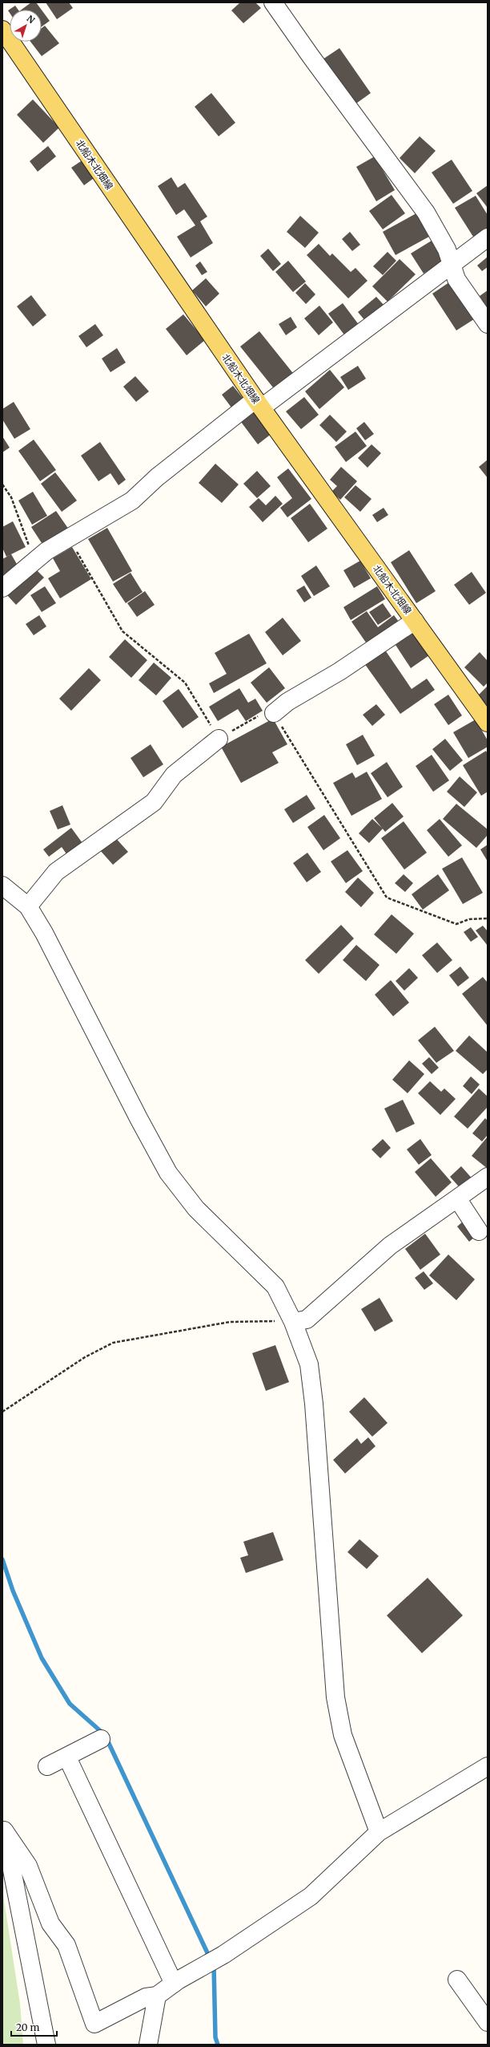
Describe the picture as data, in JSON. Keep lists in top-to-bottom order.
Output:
{
  "streets": {
    "main road": ["北船木北畑線"]
  },
  "scale_bar": "20 m",
  "north": "top right"
}
